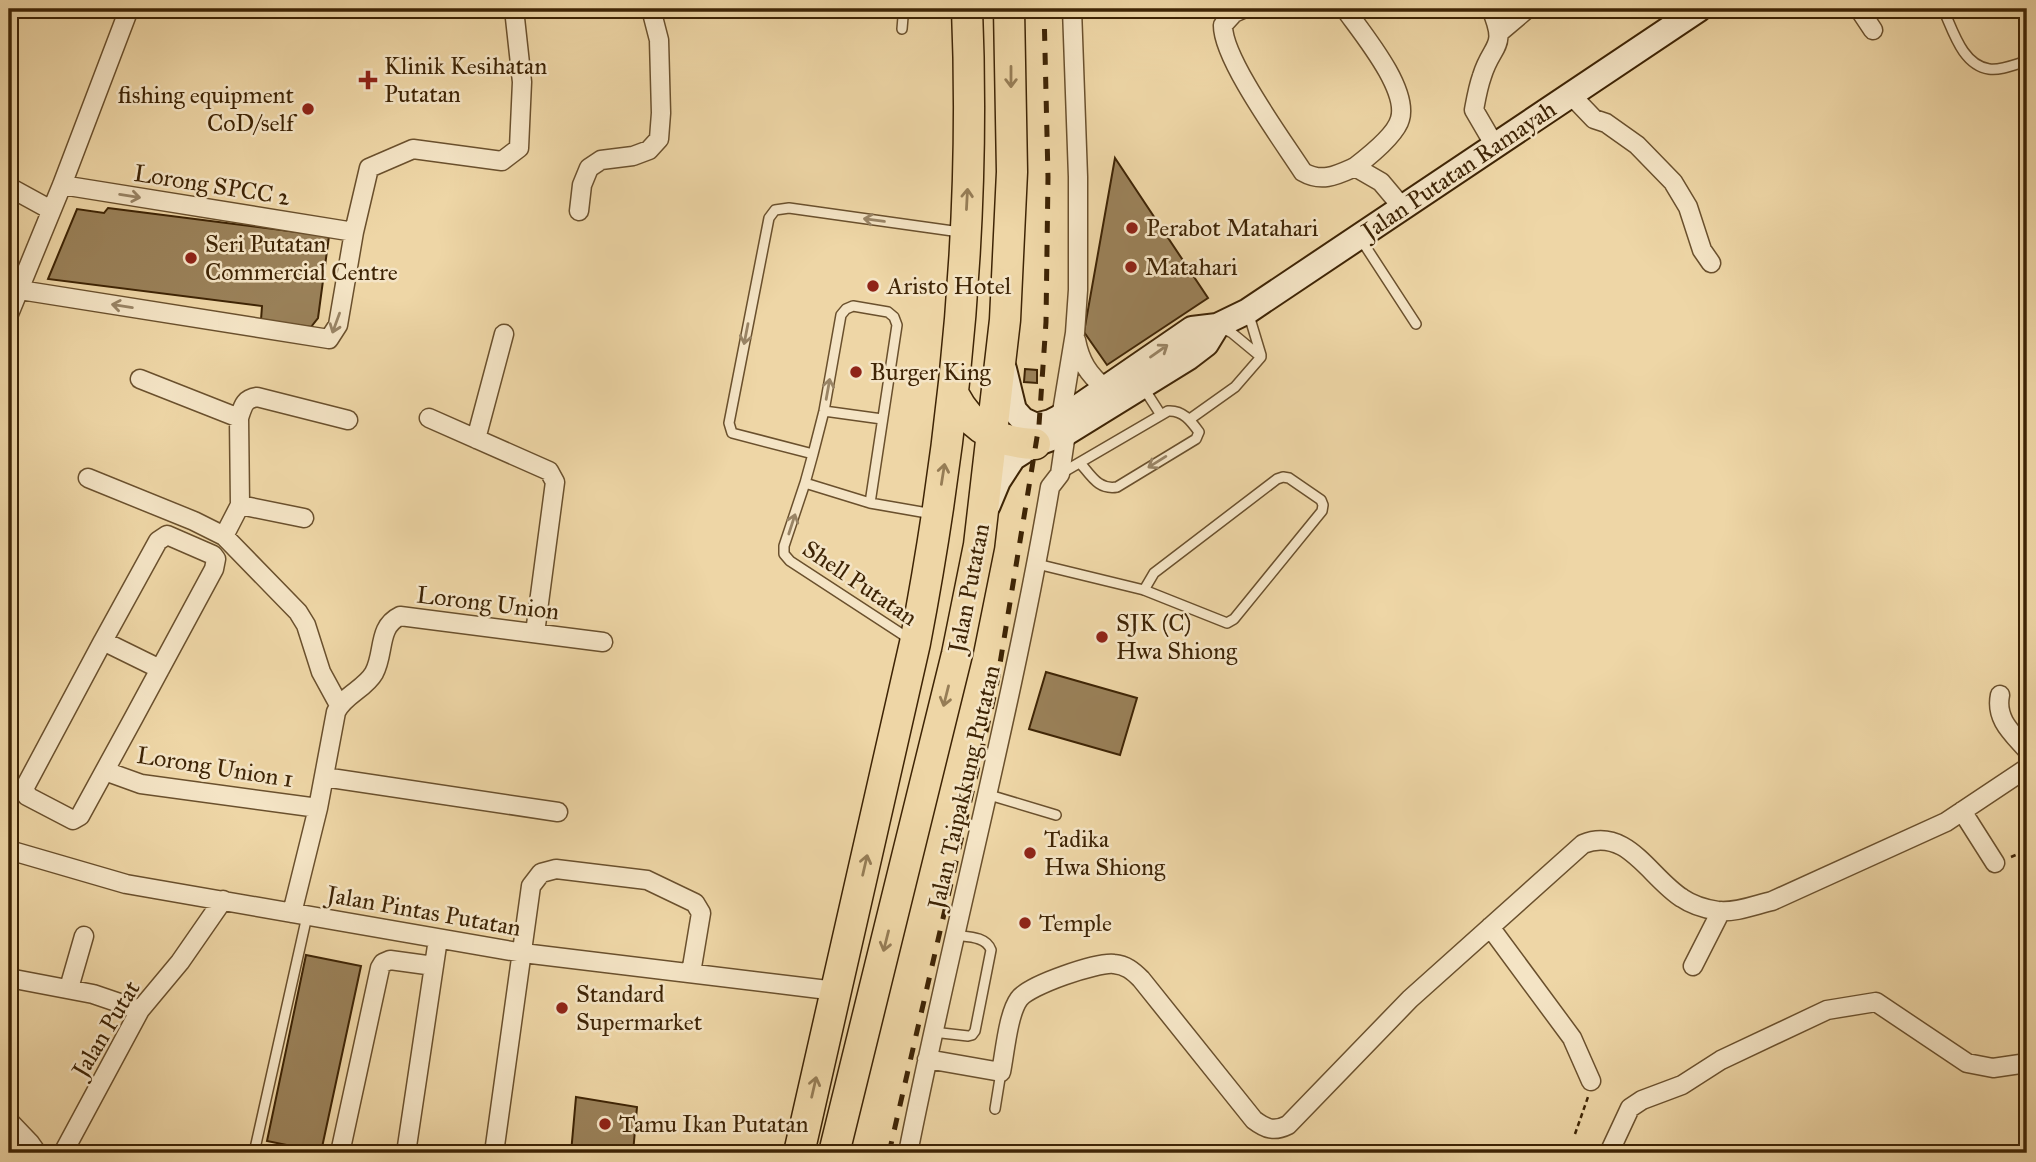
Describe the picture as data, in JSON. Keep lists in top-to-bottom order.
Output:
{
  "streets": {
    "highway": ["Jalan Putatan"],
    "main road": ["Jalan Putatan Ramayah"],
    "street": [
      "Lorong SPCC 2",
      "Lorong Union",
      "Lorong Union 1",
      "Jalan Taipakkung Putatan",
      "Jalan Pintas Putatan",
      "Jalan Putat"
    ],
    "lane": ["Shell Putatan"]
  },
  "crossings": [
    ["Jalan Putatan Ramayah", "Jalan Putatan"],
    ["Jalan Putatan Ramayah", "Jalan Taipakkung Putatan"],
    ["Shell Putatan", "Jalan Putatan"],
    ["Jalan Putatan", "Jalan Pintas Putatan"],
    ["Jalan Pintas Putatan", "Jalan Putat"]
  ],
  "one_way": ["Lorong SPCC 2", "Shell Putatan"],
  "places": {
    "health": ["Klinik Kesihatan Putatan"],
    "other": [
      "fishing equipment CoD/self",
      "Perabot Matahari",
      "Seri Putatan Commercial Centre",
      "Matahari",
      "Aristo Hotel",
      "Burger King",
      "SJK (C) Hwa Shiong",
      "Tadika Hwa Shiong",
      "Temple",
      "Standard Supermarket",
      "Tamu Ikan Putatan"
    ]
  }
}
